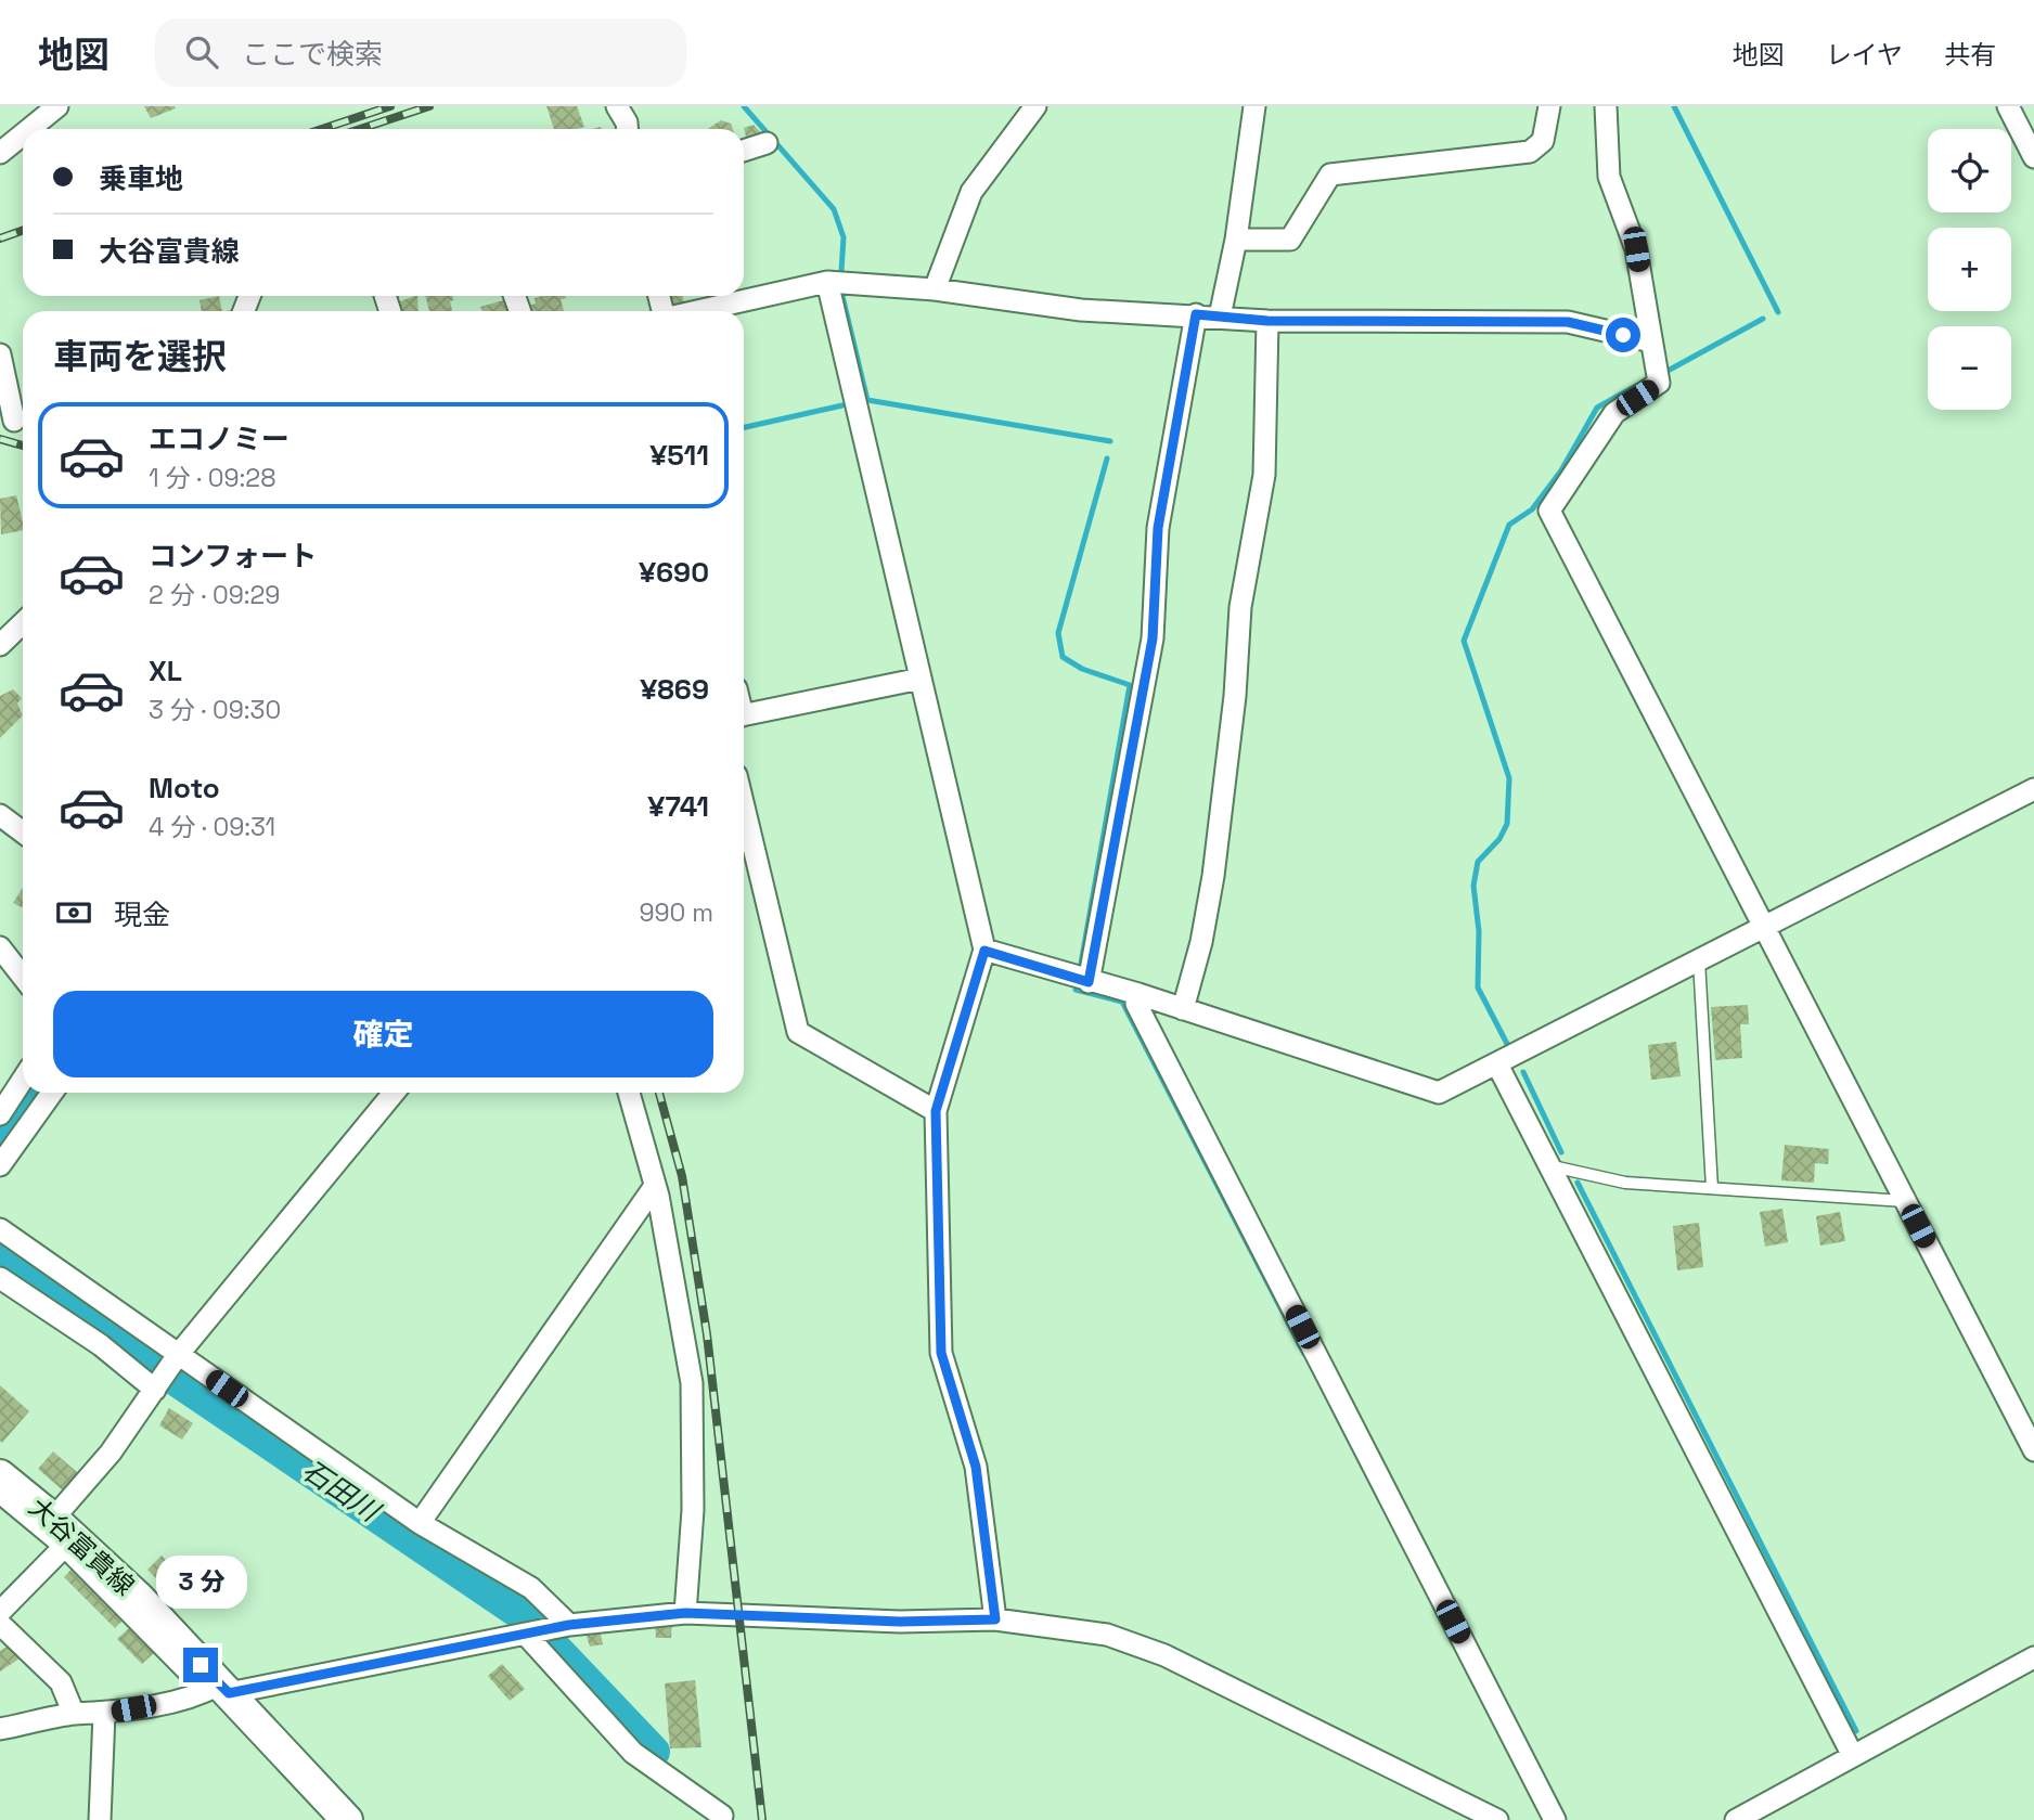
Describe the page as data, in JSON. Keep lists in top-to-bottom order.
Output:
{
  "streets": {
    "main road": ["大谷富貴線"]
  },
  "water": ["石田川"],
  "page": {
    "header": "地図",
    "search": "ここで検索",
    "nav": ["地図", "レイヤ", "共有"],
    "map_buttons": ["+", "−"],
    "banner": ["乗車地", "大谷富貴線"],
    "heading": "車両を選択",
    "list": [
      {
        "name": "エコノミー",
        "note": "1 分 · 09:28",
        "value": "¥511"
      },
      {
        "name": "コンフォート",
        "note": "2 分 · 09:29",
        "value": "¥690"
      },
      {
        "name": "XL",
        "note": "3 分 · 09:30",
        "value": "¥869"
      },
      {
        "name": "Moto",
        "note": "4 分 · 09:31",
        "value": "¥741"
      }
    ],
    "pay": ["現金", "990 m"],
    "buttons": "確定",
    "bubble": "3 分"
  }
}
